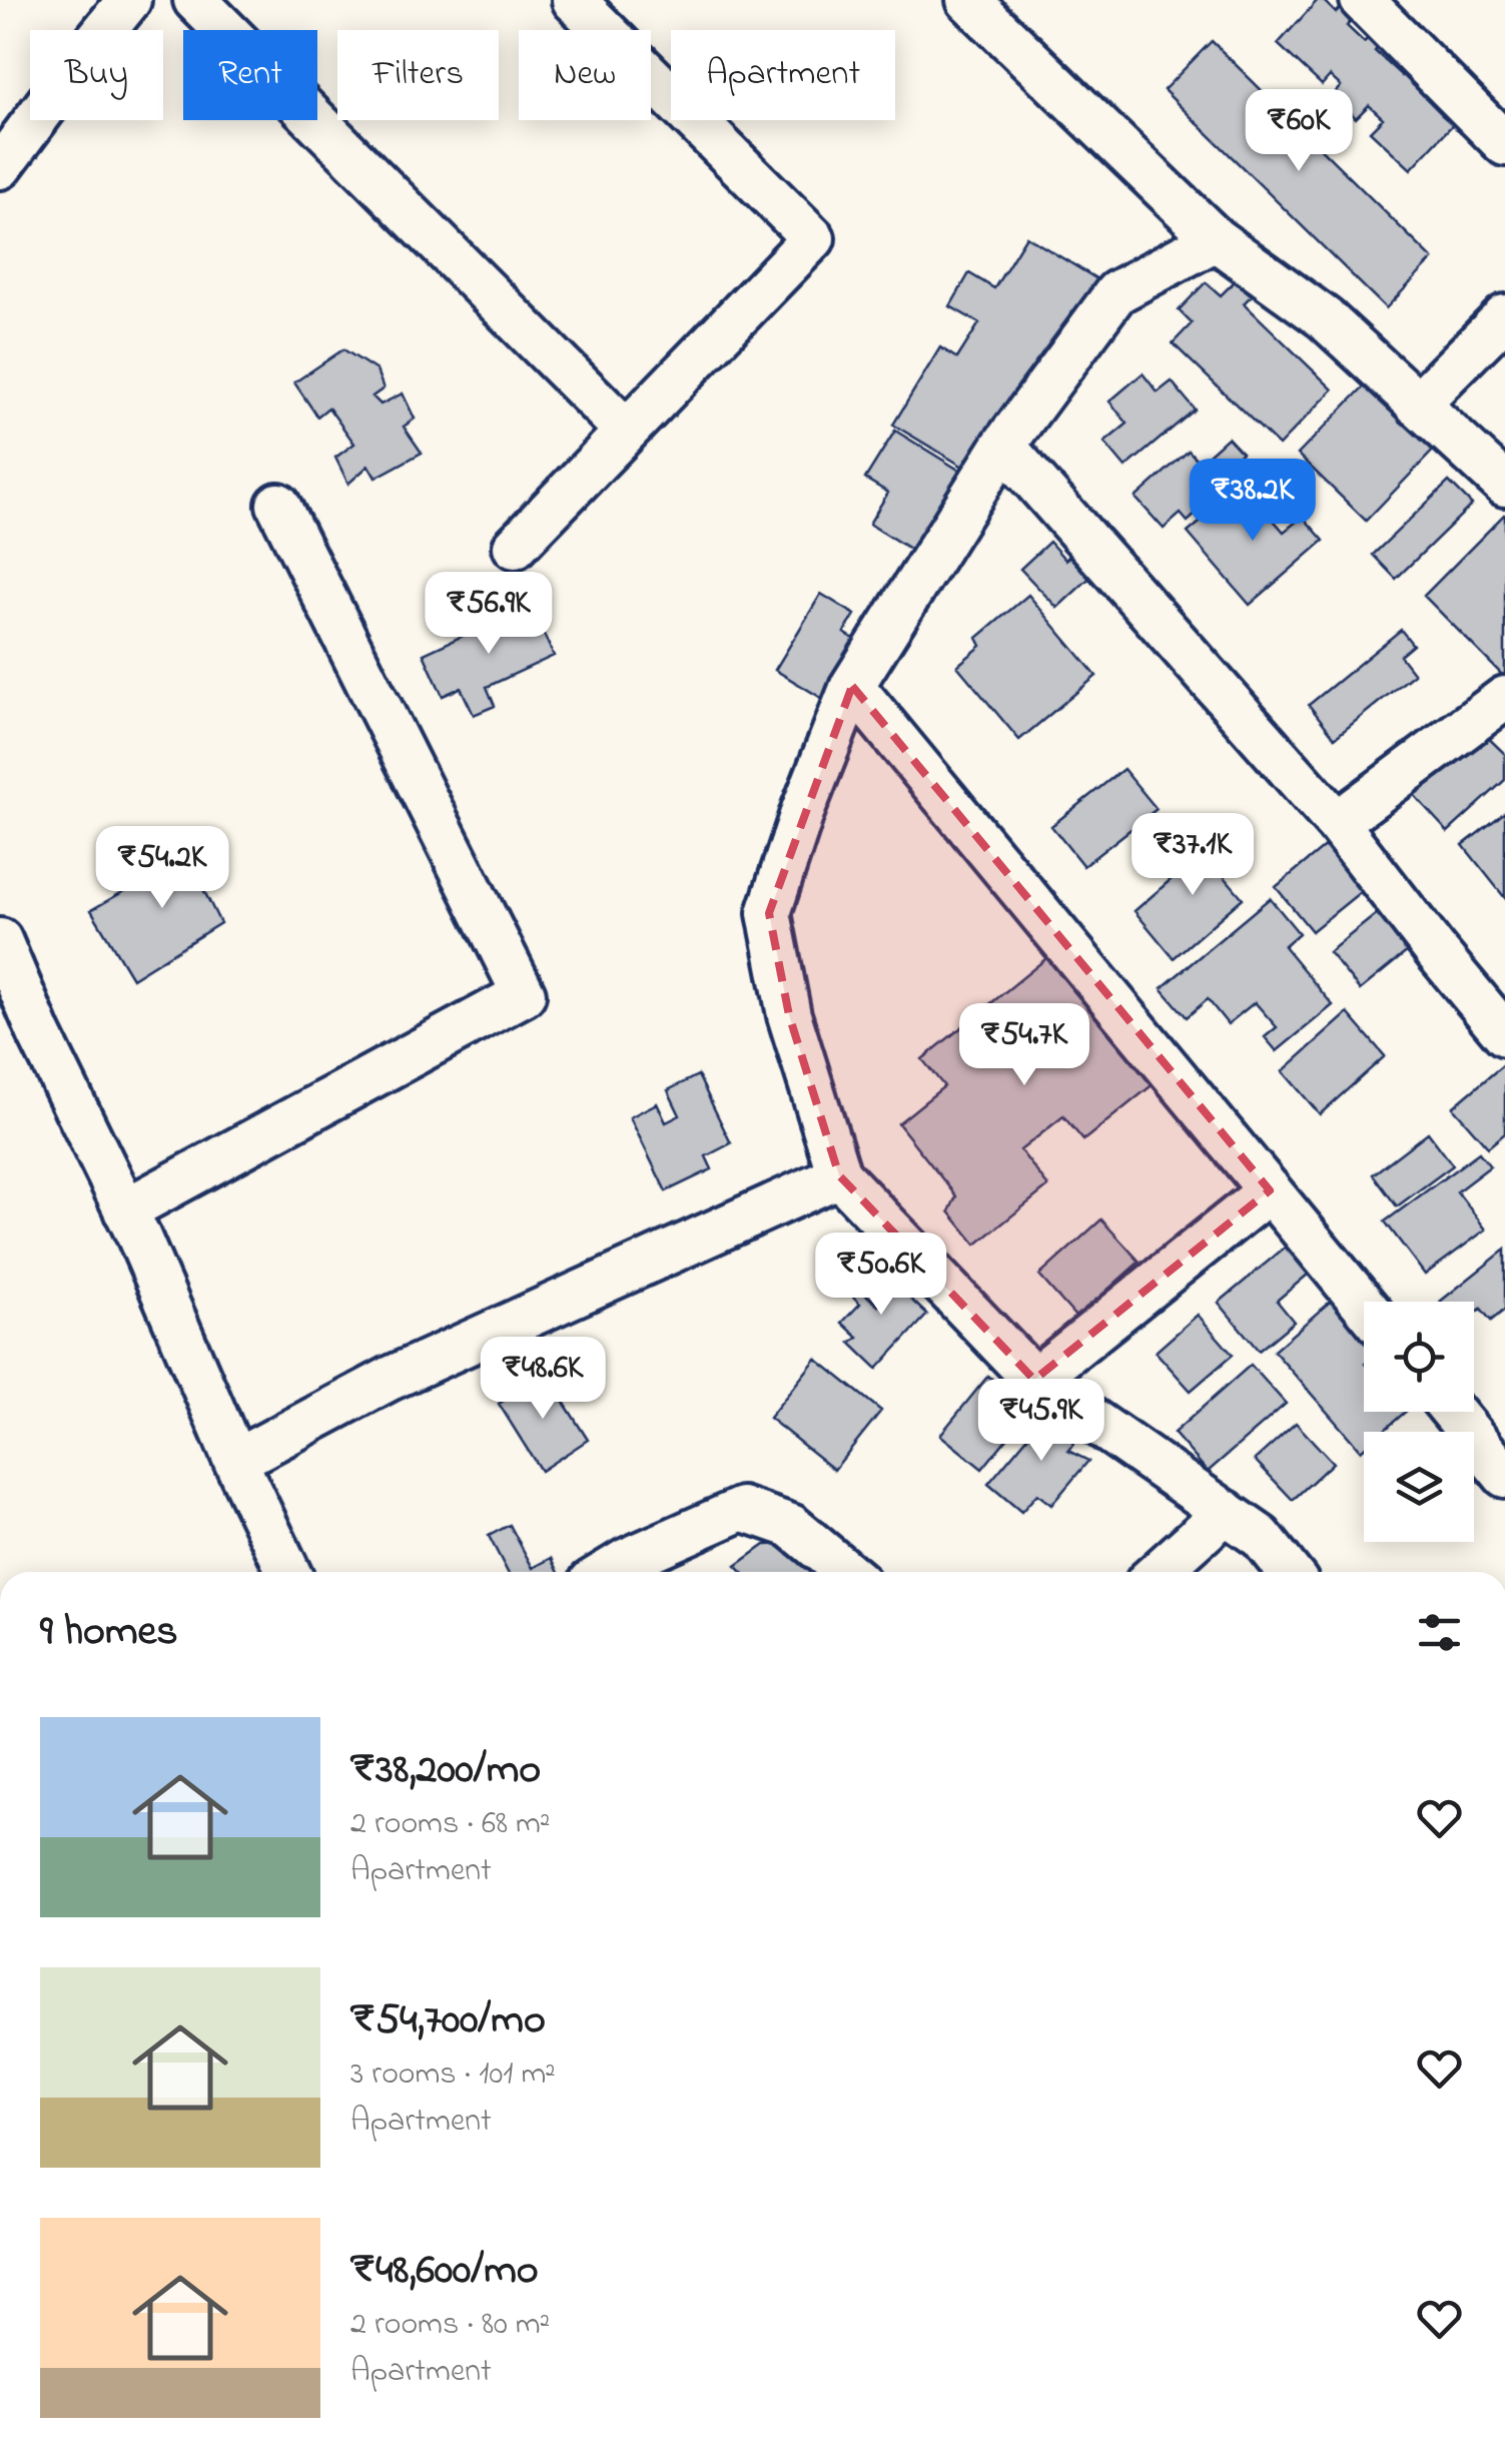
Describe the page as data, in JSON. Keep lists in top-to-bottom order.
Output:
{
  "page": {
    "chip": [
      "Buy",
      "Rent",
      "Filters",
      "New",
      "Apartment"
    ],
    "price": [
      "₹60K",
      "₹38.2K",
      "₹56.9K",
      "₹37.1K",
      "₹54.2K",
      "₹54.7K",
      "₹50.6K",
      "₹48.6K",
      "₹45.9K"
    ],
    "heading": "9 homes",
    "list": [
      {
        "name": "₹38,200/mo",
        "note": "2 rooms · 68 m² · Apartment"
      },
      {
        "name": "₹54,700/mo",
        "note": "3 rooms · 101 m² · Apartment"
      },
      {
        "name": "₹48,600/mo",
        "note": "2 rooms · 80 m² · Apartment"
      }
    ]
  }
}
